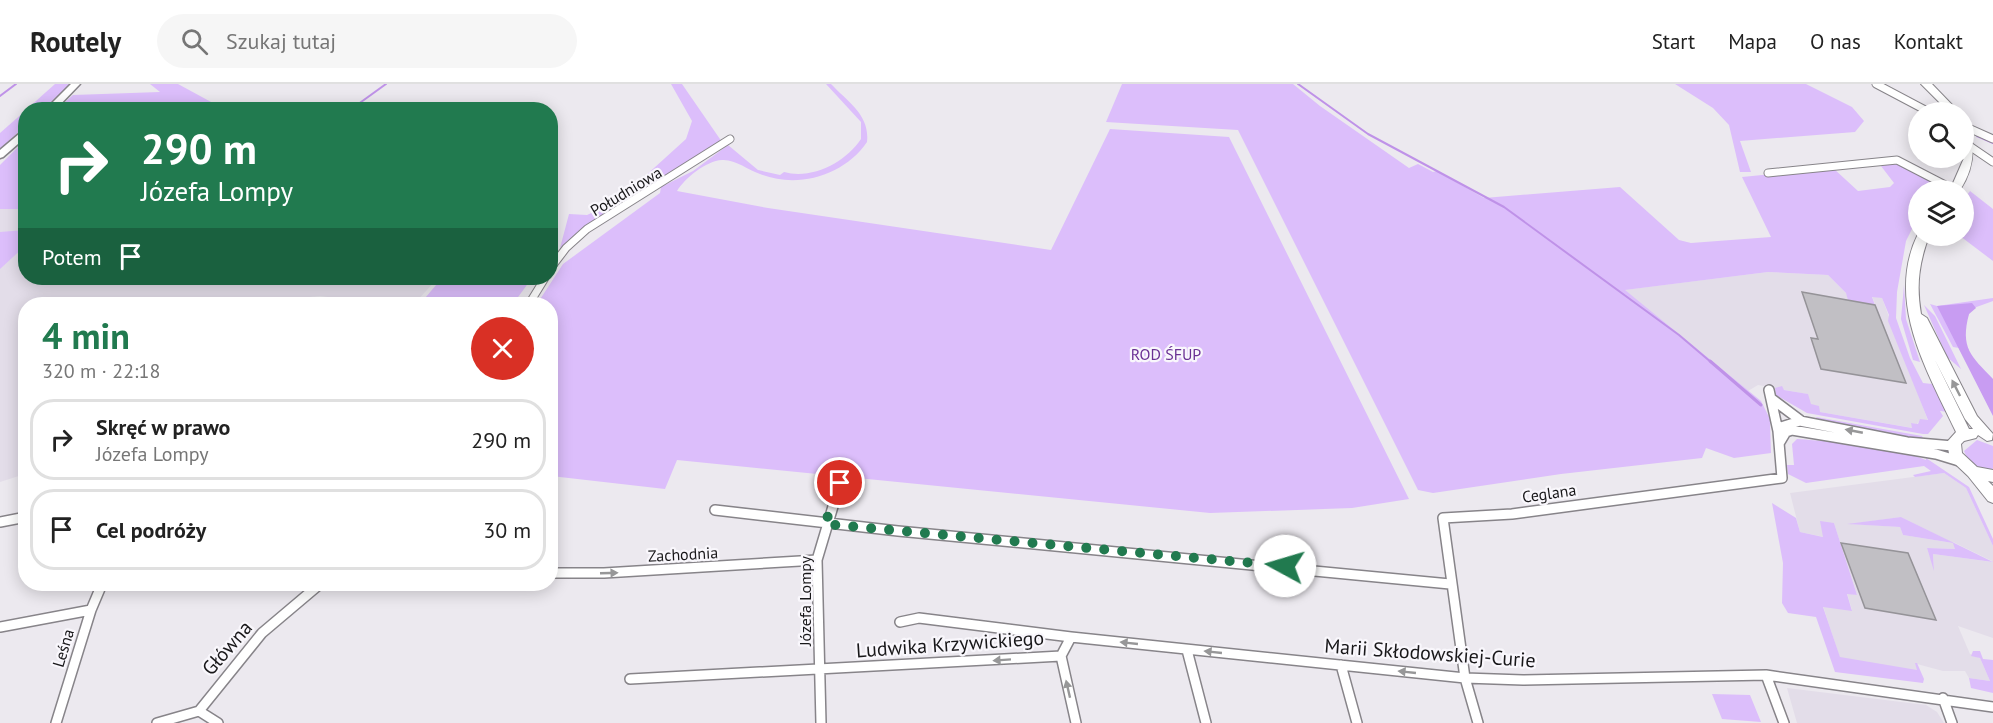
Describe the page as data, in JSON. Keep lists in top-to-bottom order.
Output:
{
  "streets": {
    "street": [
      "Południowa",
      "Ceglana",
      "Zachodnia",
      "Józefa Lompy",
      "Ludwika Krzywickiego",
      "Leśna",
      "Główna",
      "Marii Skłodowskiej-Curie"
    ]
  },
  "crossings": [
    ["Ceglana", "Marii Skłodowskiej-Curie"],
    ["Zachodnia", "Józefa Lompy"],
    ["Józefa Lompy", "Ludwika Krzywickiego"],
    ["Ludwika Krzywickiego", "Marii Skłodowskiej-Curie"]
  ],
  "one_way": ["Ludwika Krzywickiego", "Marii Skłodowskiej-Curie"],
  "parks": ["ROD ŚFUP"],
  "page": {
    "header": "Routely",
    "search": "Szukaj tutaj",
    "nav": [
      "Start",
      "Mapa",
      "O nas",
      "Kontakt"
    ],
    "turn": ["290 m", "Józefa Lompy"],
    "then": "Potem",
    "heading": ["4 min", "320 m · 22:18"],
    "list": [
      {
        "name": "Skręć w prawo",
        "note": "Józefa Lompy",
        "value": "290 m"
      },
      {
        "name": "Cel podróży",
        "value": "30 m"
      }
    ]
  }
}
